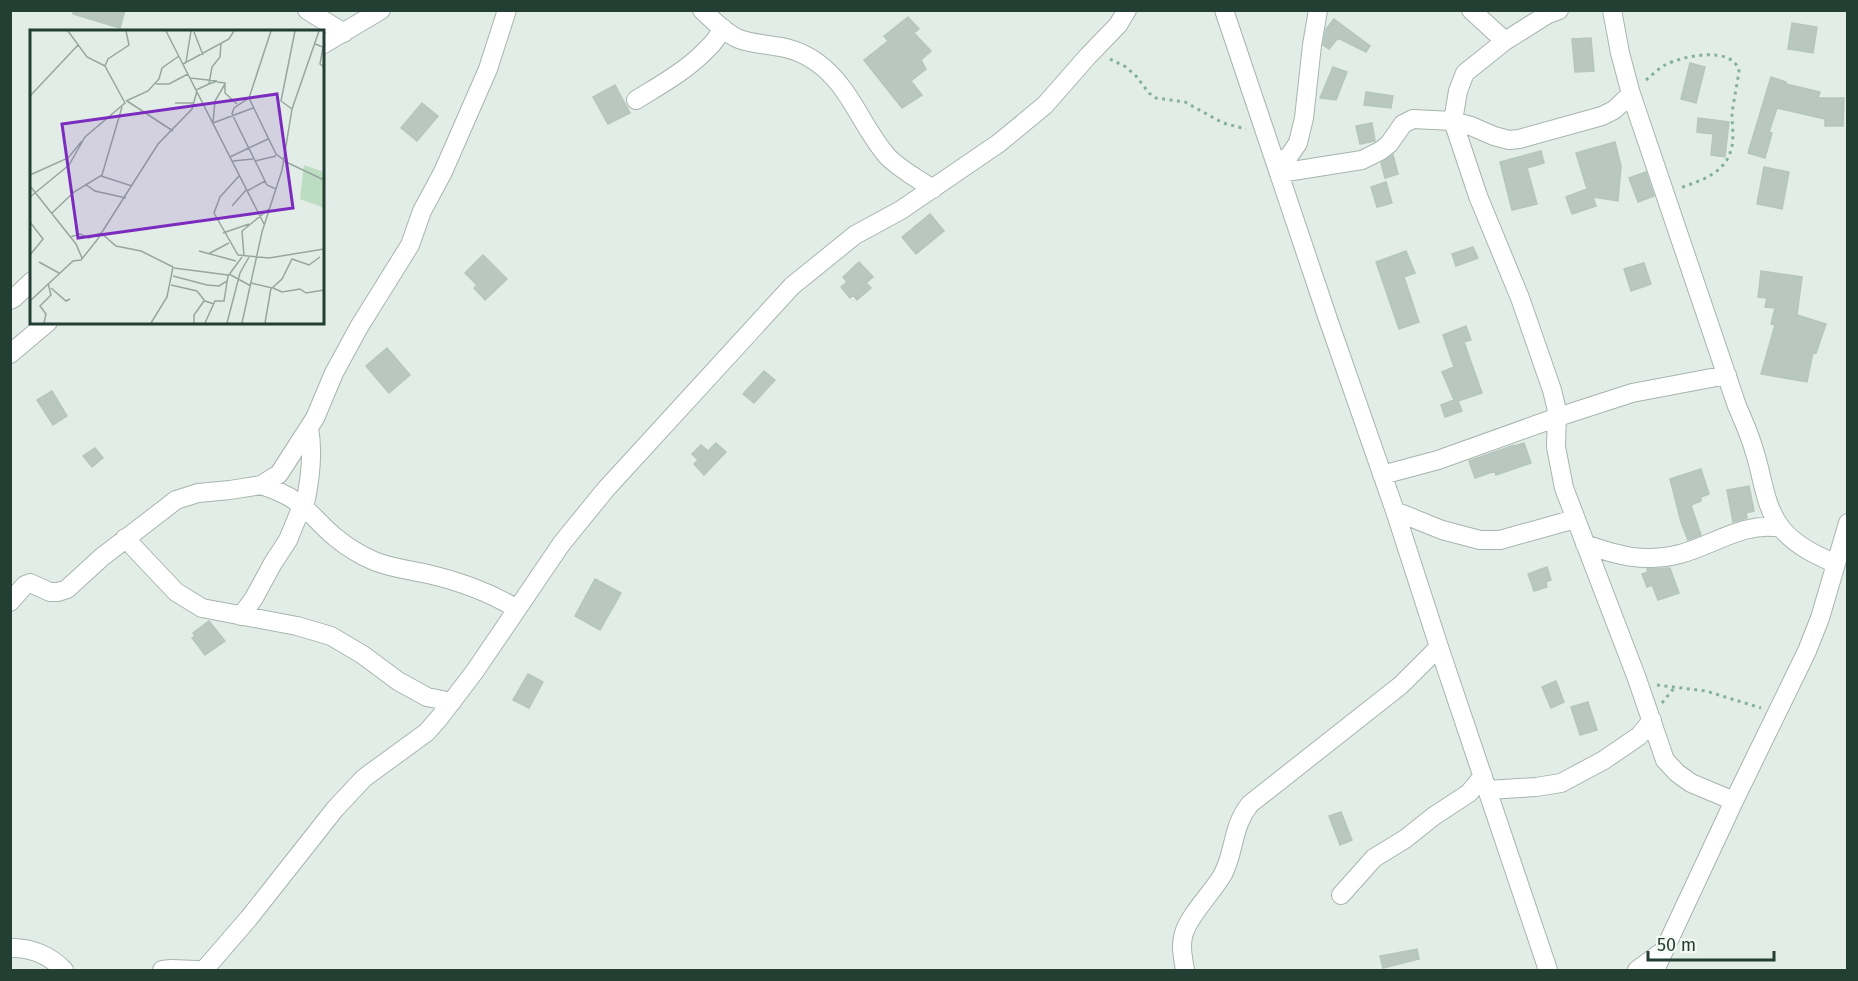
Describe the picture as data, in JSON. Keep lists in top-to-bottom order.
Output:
{
  "scale_bar": "50 m"
}
